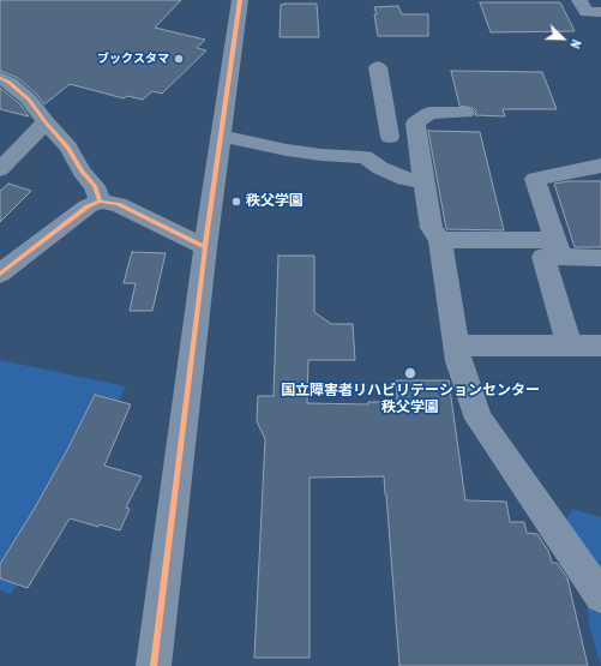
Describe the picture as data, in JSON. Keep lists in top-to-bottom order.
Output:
{
  "places": ["ブックスタマ", "秩父学園", "国立障害者リハビリテーションセンター 秩父学園"],
  "north": "bottom right"
}
